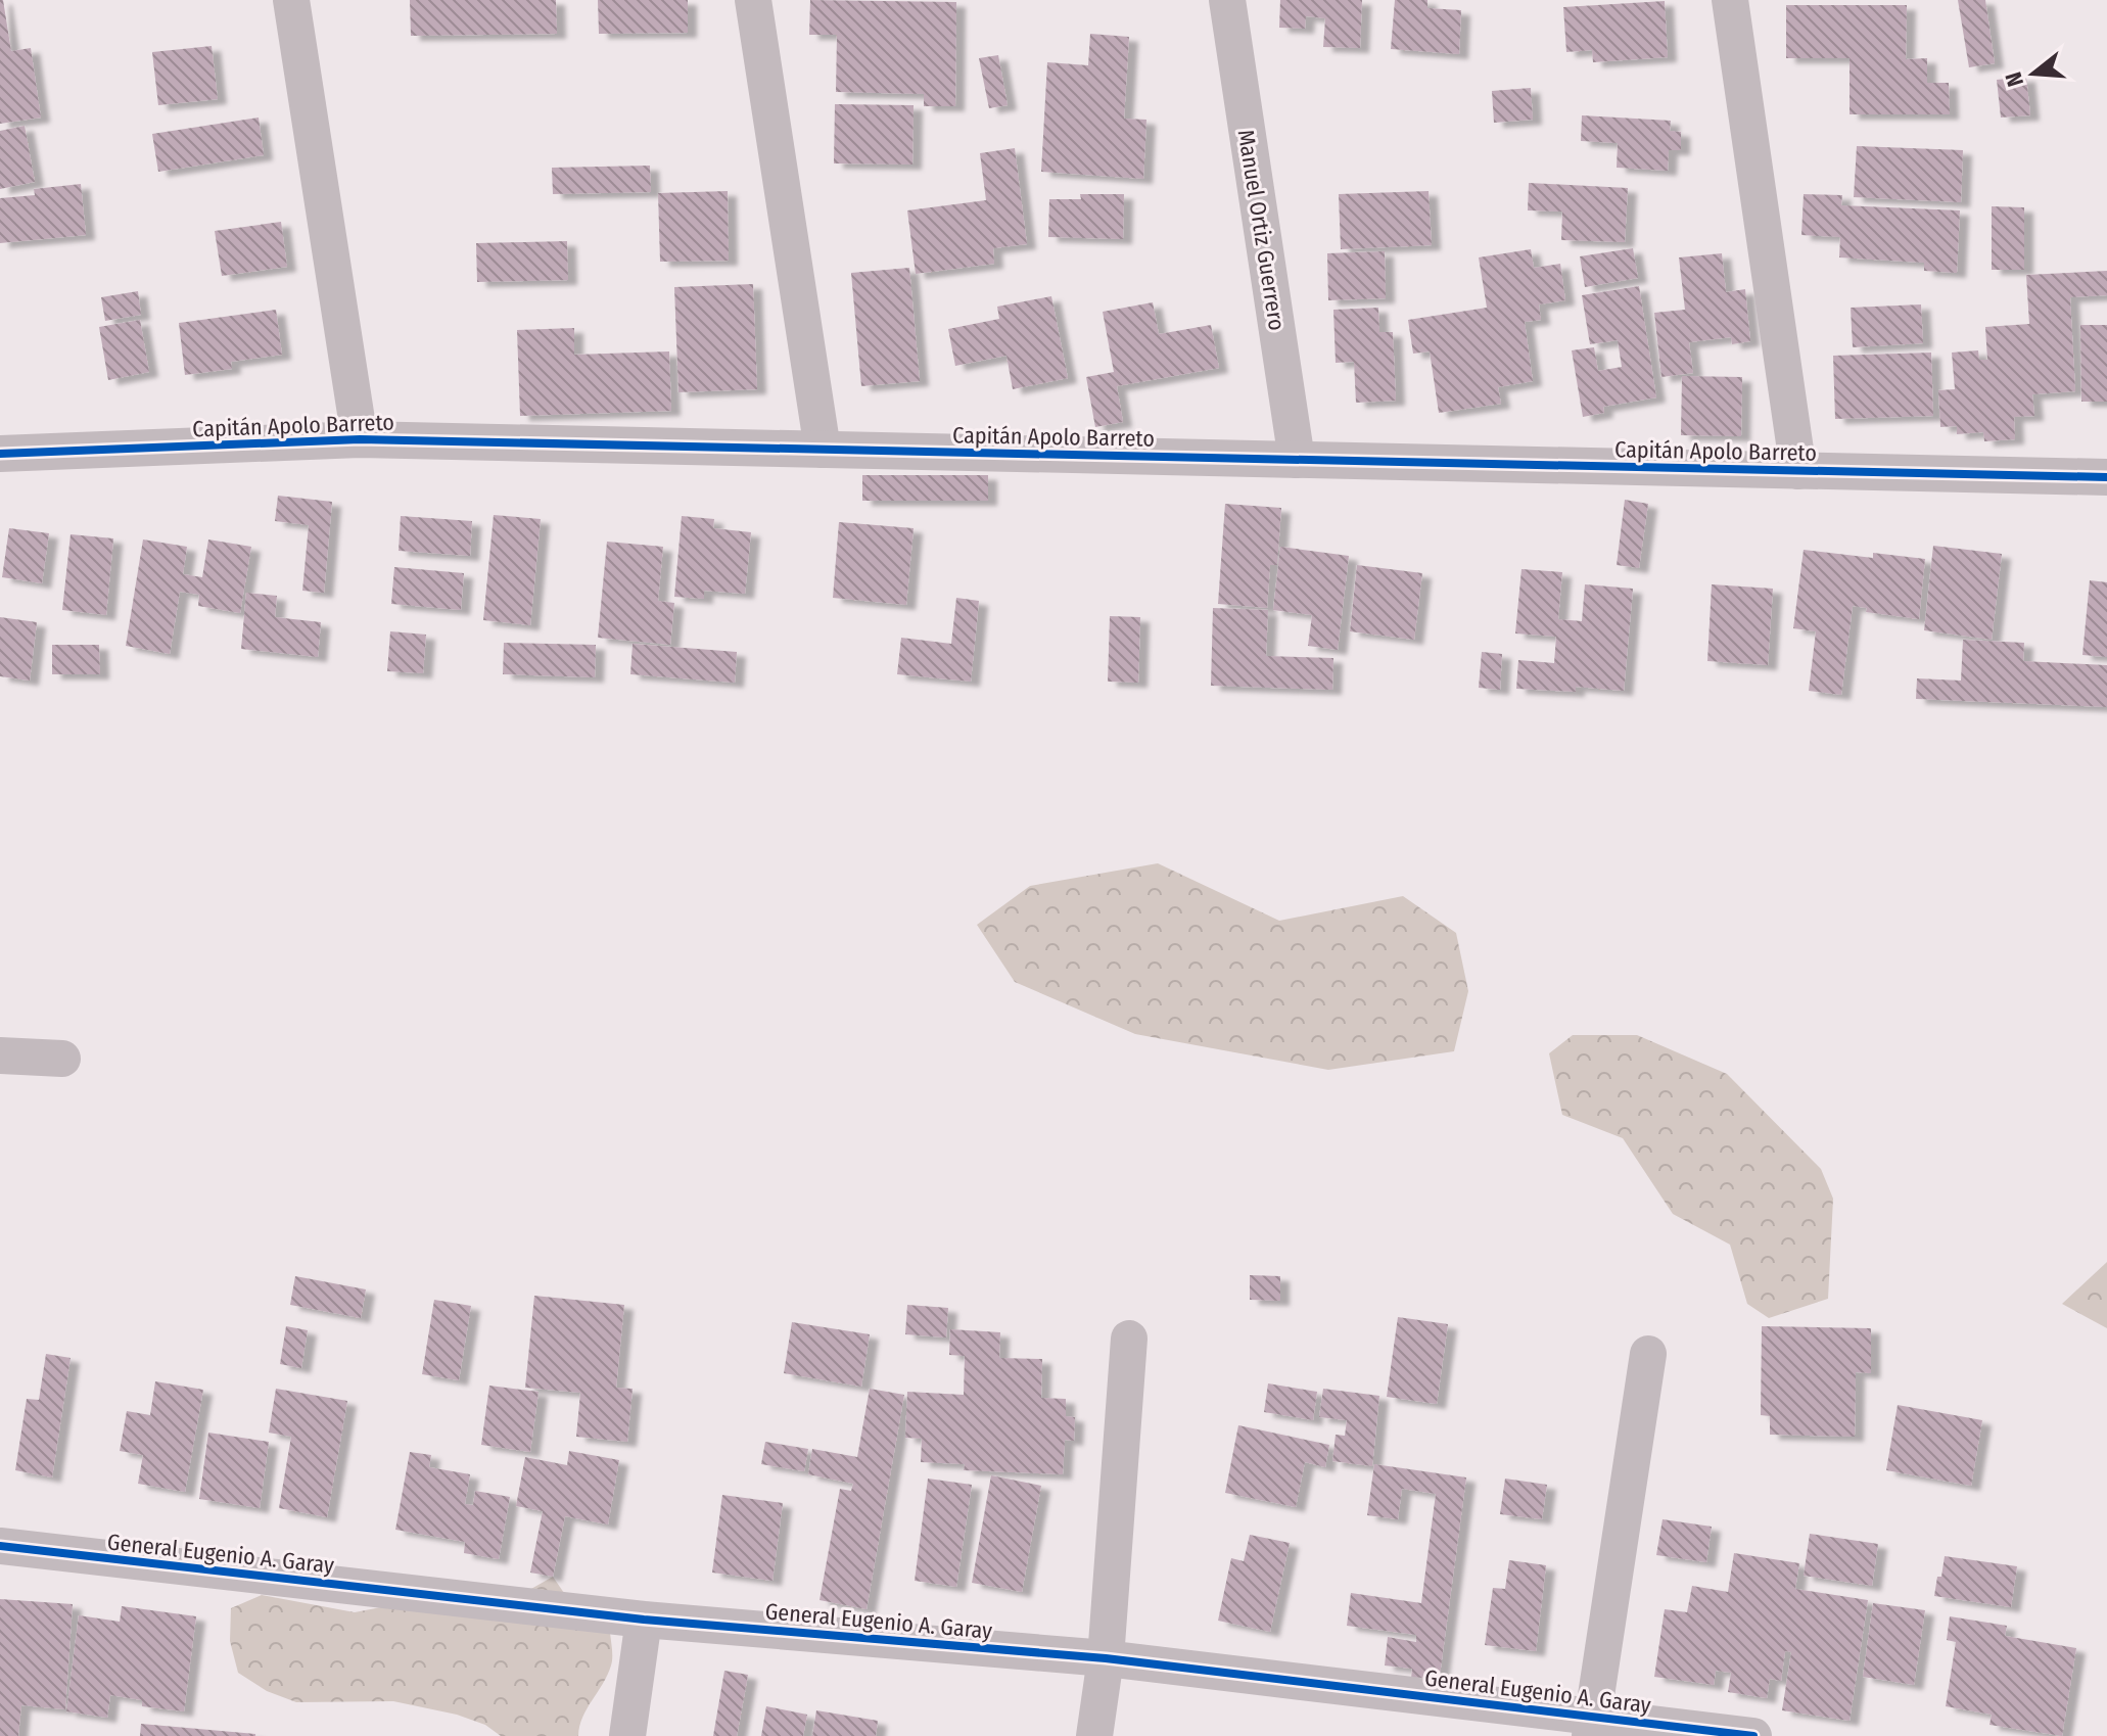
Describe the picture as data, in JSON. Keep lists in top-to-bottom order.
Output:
{
  "streets": {
    "street": ["Manuel Ortiz Guerrero", "Capitán Apolo Barreto", "General Eugenio A. Garay"]
  },
  "crossings": [
    ["Manuel Ortiz Guerrero", "Capitán Apolo Barreto"]
  ],
  "north": "left"
}
